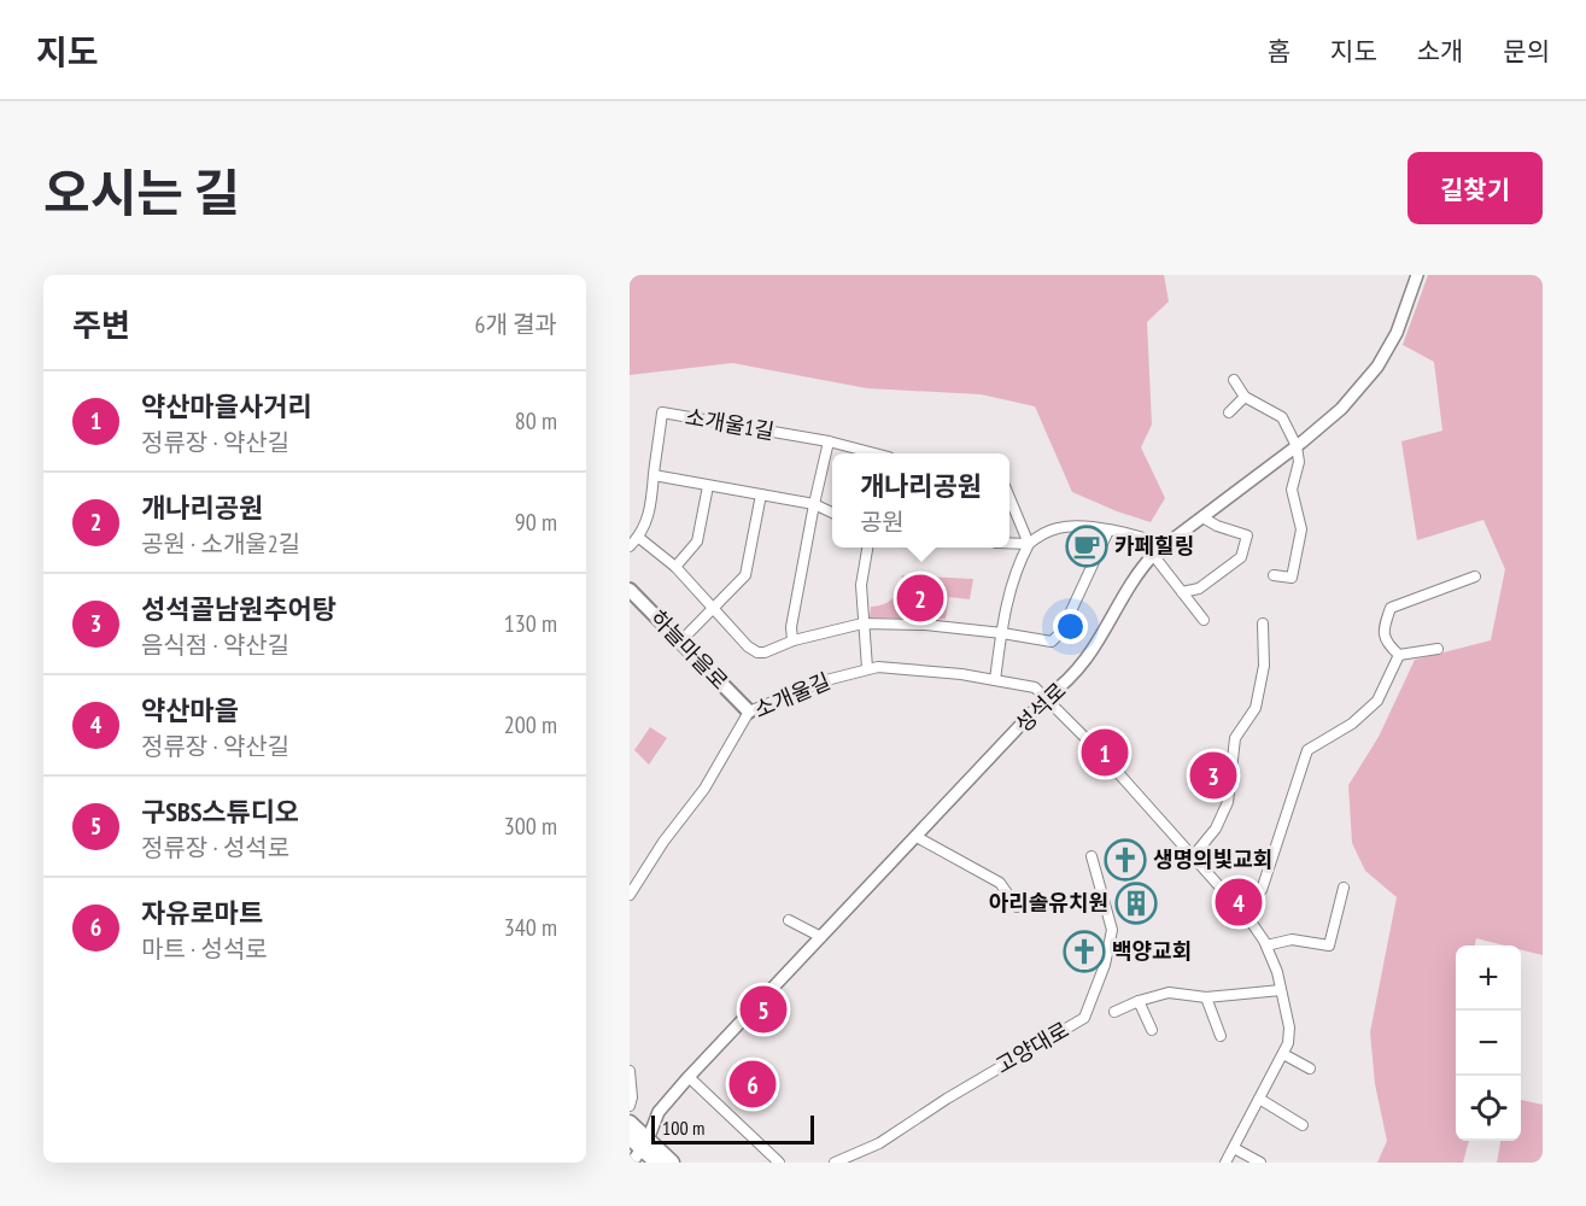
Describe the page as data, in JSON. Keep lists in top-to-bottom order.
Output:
{
  "streets": {
    "main road": ["하늘마을로"],
    "street": [
      "소개울1길",
      "소개울길",
      "성석로",
      "고양대로"
    ]
  },
  "crossings": [
    ["하늘마을로", "소개울길"],
    ["소개울길", "성석로"]
  ],
  "places": {
    "cafe": ["카페힐링"],
    "church": ["생명의빛교회", "백양교회"],
    "building": ["아리솔유치원"]
  },
  "scale_bar": "100 m",
  "page": {
    "header": "지도",
    "nav": [
      "홈",
      "지도",
      "소개",
      "문의"
    ],
    "title": "오시는 길",
    "buttons": "길찾기",
    "heading": ["주변", "6개 결과"],
    "list": [
      {
        "mark": "1",
        "name": "약산마을사거리",
        "note": "정류장 · 약산길",
        "value": "80 m"
      },
      {
        "mark": "2",
        "name": "개나리공원",
        "note": "공원 · 소개울2길",
        "value": "90 m"
      },
      {
        "mark": "3",
        "name": "성석골남원추어탕",
        "note": "음식점 · 약산길",
        "value": "130 m"
      },
      {
        "mark": "4",
        "name": "약산마을",
        "note": "정류장 · 약산길",
        "value": "200 m"
      },
      {
        "mark": "5",
        "name": "구SBS스튜디오",
        "note": "정류장 · 성석로",
        "value": "300 m"
      },
      {
        "mark": "6",
        "name": "자유로마트",
        "note": "마트 · 성석로",
        "value": "340 m"
      }
    ],
    "popup": ["개나리공원", "공원"],
    "pins": [
      "2",
      "1",
      "3",
      "4",
      "5",
      "6"
    ],
    "map_buttons": ["+", "−"],
    "scale": "100 m"
  }
}
